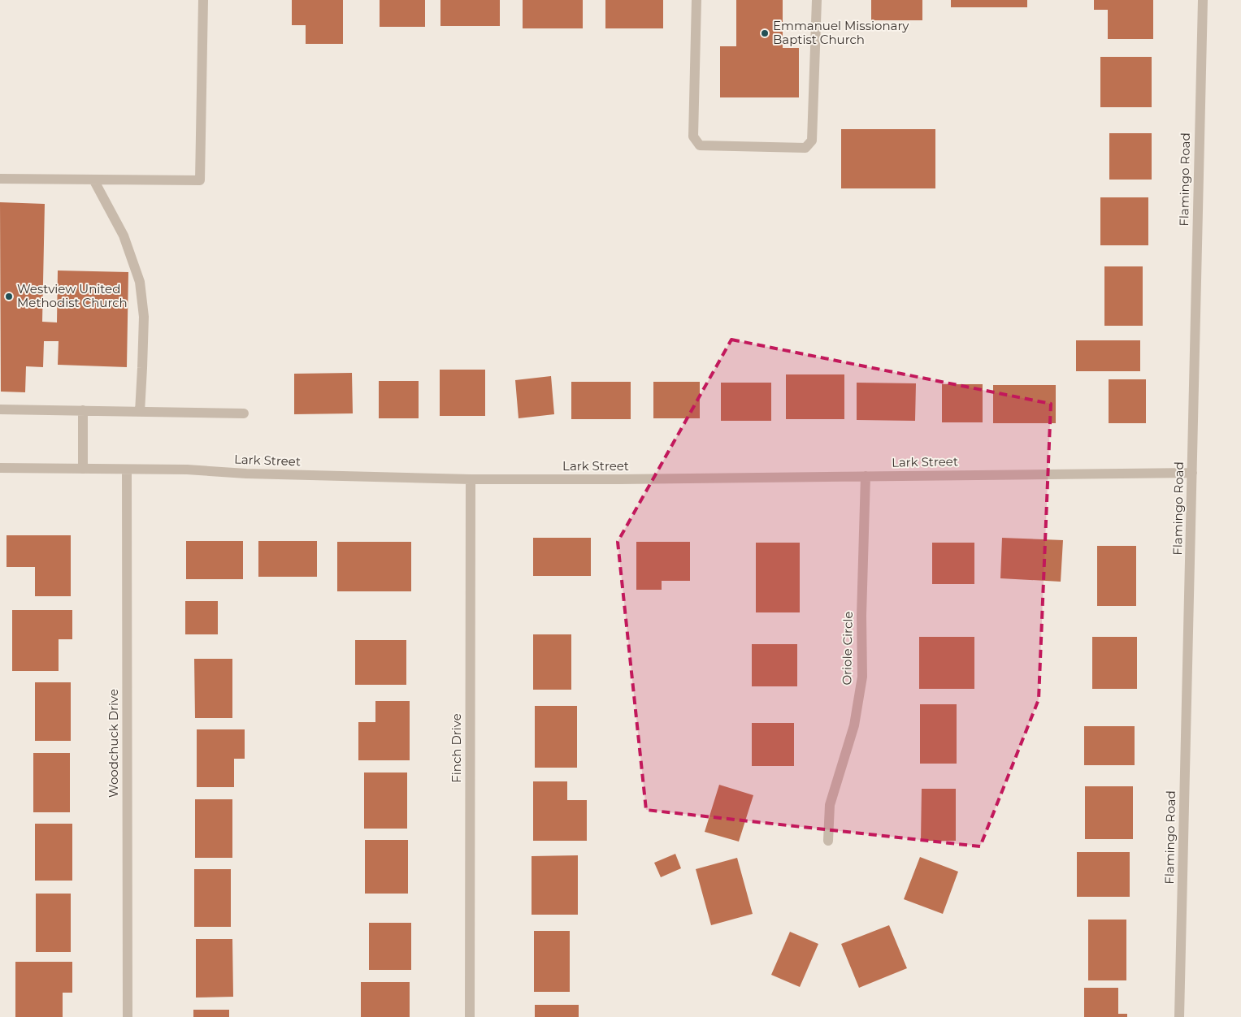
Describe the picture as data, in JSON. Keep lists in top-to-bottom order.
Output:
{
  "streets": {
    "street": [
      "Flamingo Road",
      "Lark Street",
      "Oriole Circle",
      "Woodchuck Drive",
      "Finch Drive"
    ]
  },
  "crossings": [
    ["Flamingo Road", "Lark Street"],
    ["Lark Street", "Oriole Circle"],
    ["Lark Street", "Woodchuck Drive"],
    ["Lark Street", "Finch Drive"]
  ],
  "places": ["Emmanuel Missionary Baptist Church", "Westview United Methodist Church"]
}
